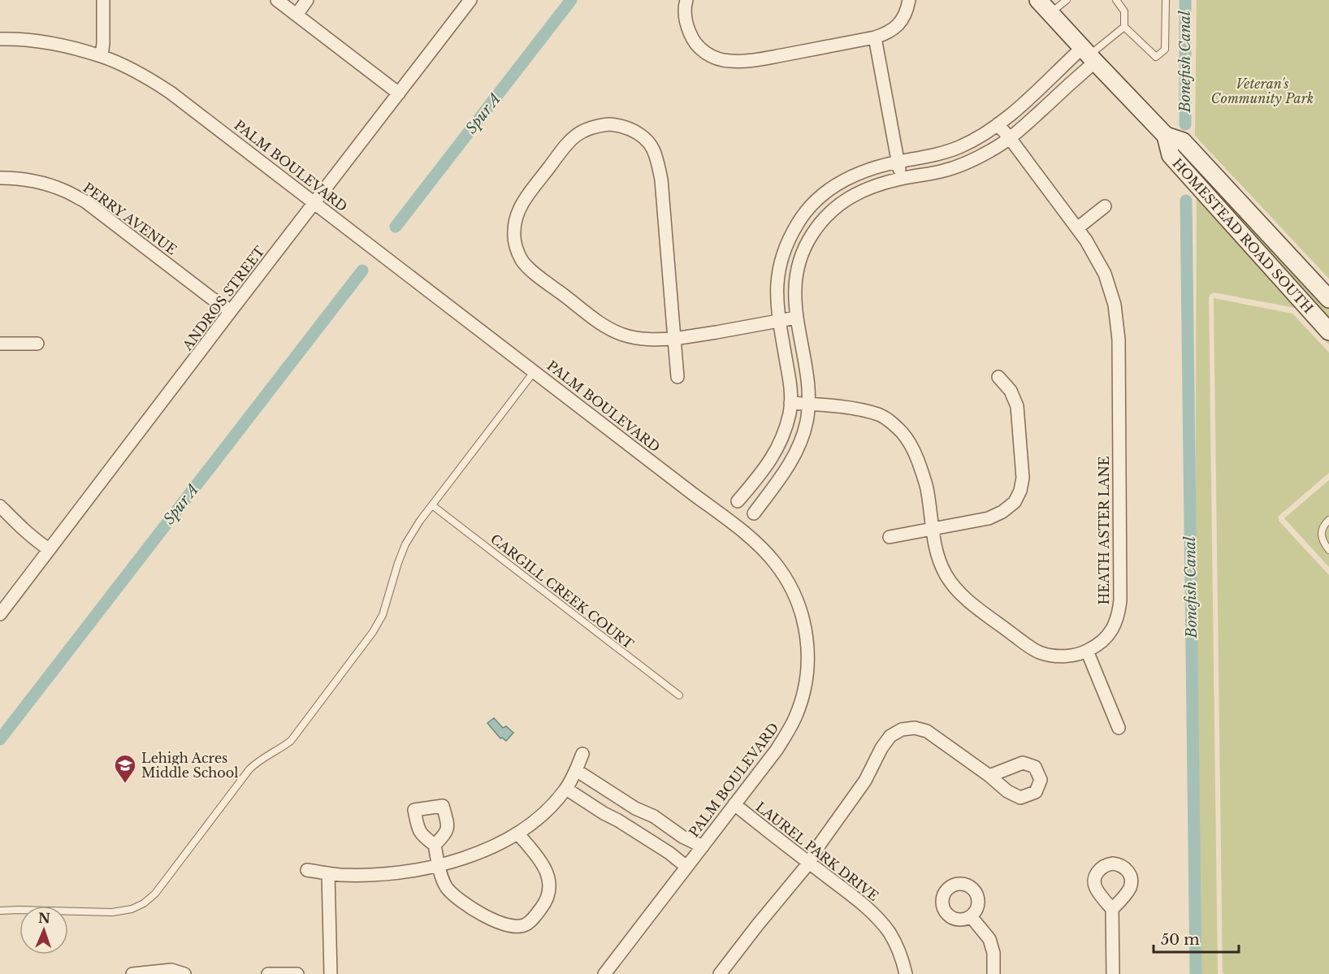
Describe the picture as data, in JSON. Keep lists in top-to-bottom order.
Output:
{
  "streets": {
    "main road": ["HOMESTEAD ROAD SOUTH"],
    "street": [
      "PALM BOULEVARD",
      "PERRY AVENUE",
      "ANDROS STREET",
      "HEATH ASTER LANE",
      "LAUREL PARK DRIVE"
    ],
    "lane": ["CARGILL CREEK COURT"]
  },
  "crossings": [
    ["PALM BOULEVARD", "ANDROS STREET"],
    ["PALM BOULEVARD", "LAUREL PARK DRIVE"],
    ["PERRY AVENUE", "ANDROS STREET"]
  ],
  "water": ["Bonefish Canal", "Spur A"],
  "parks": ["Veteran's Community Park"],
  "places": {
    "school or university": ["Lehigh Acres Middle School"]
  },
  "scale_bar": "50 m",
  "north": "top"
}
